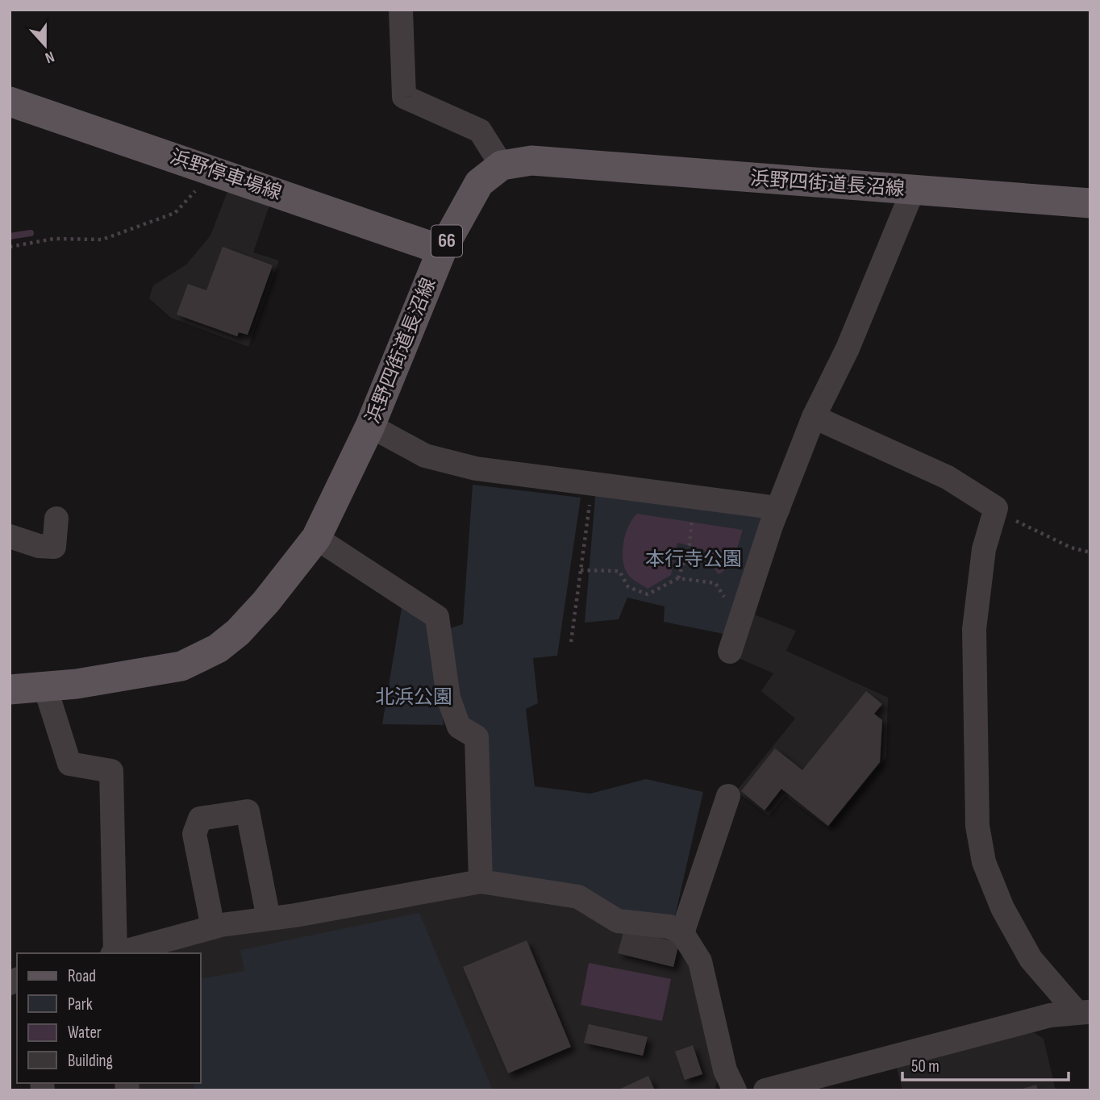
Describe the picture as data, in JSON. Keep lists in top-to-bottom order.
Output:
{
  "streets": {
    "main road": ["浜野停車場線", "浜野四街道長沼線", "66"]
  },
  "crossings": [
    ["浜野停車場線", "浜野四街道長沼線"]
  ],
  "parks": ["本行寺公園", "北浜公園"],
  "legend": [
    "Road",
    "Park",
    "Water",
    "Building"
  ],
  "scale_bar": "50 m",
  "north": "bottom"
}
